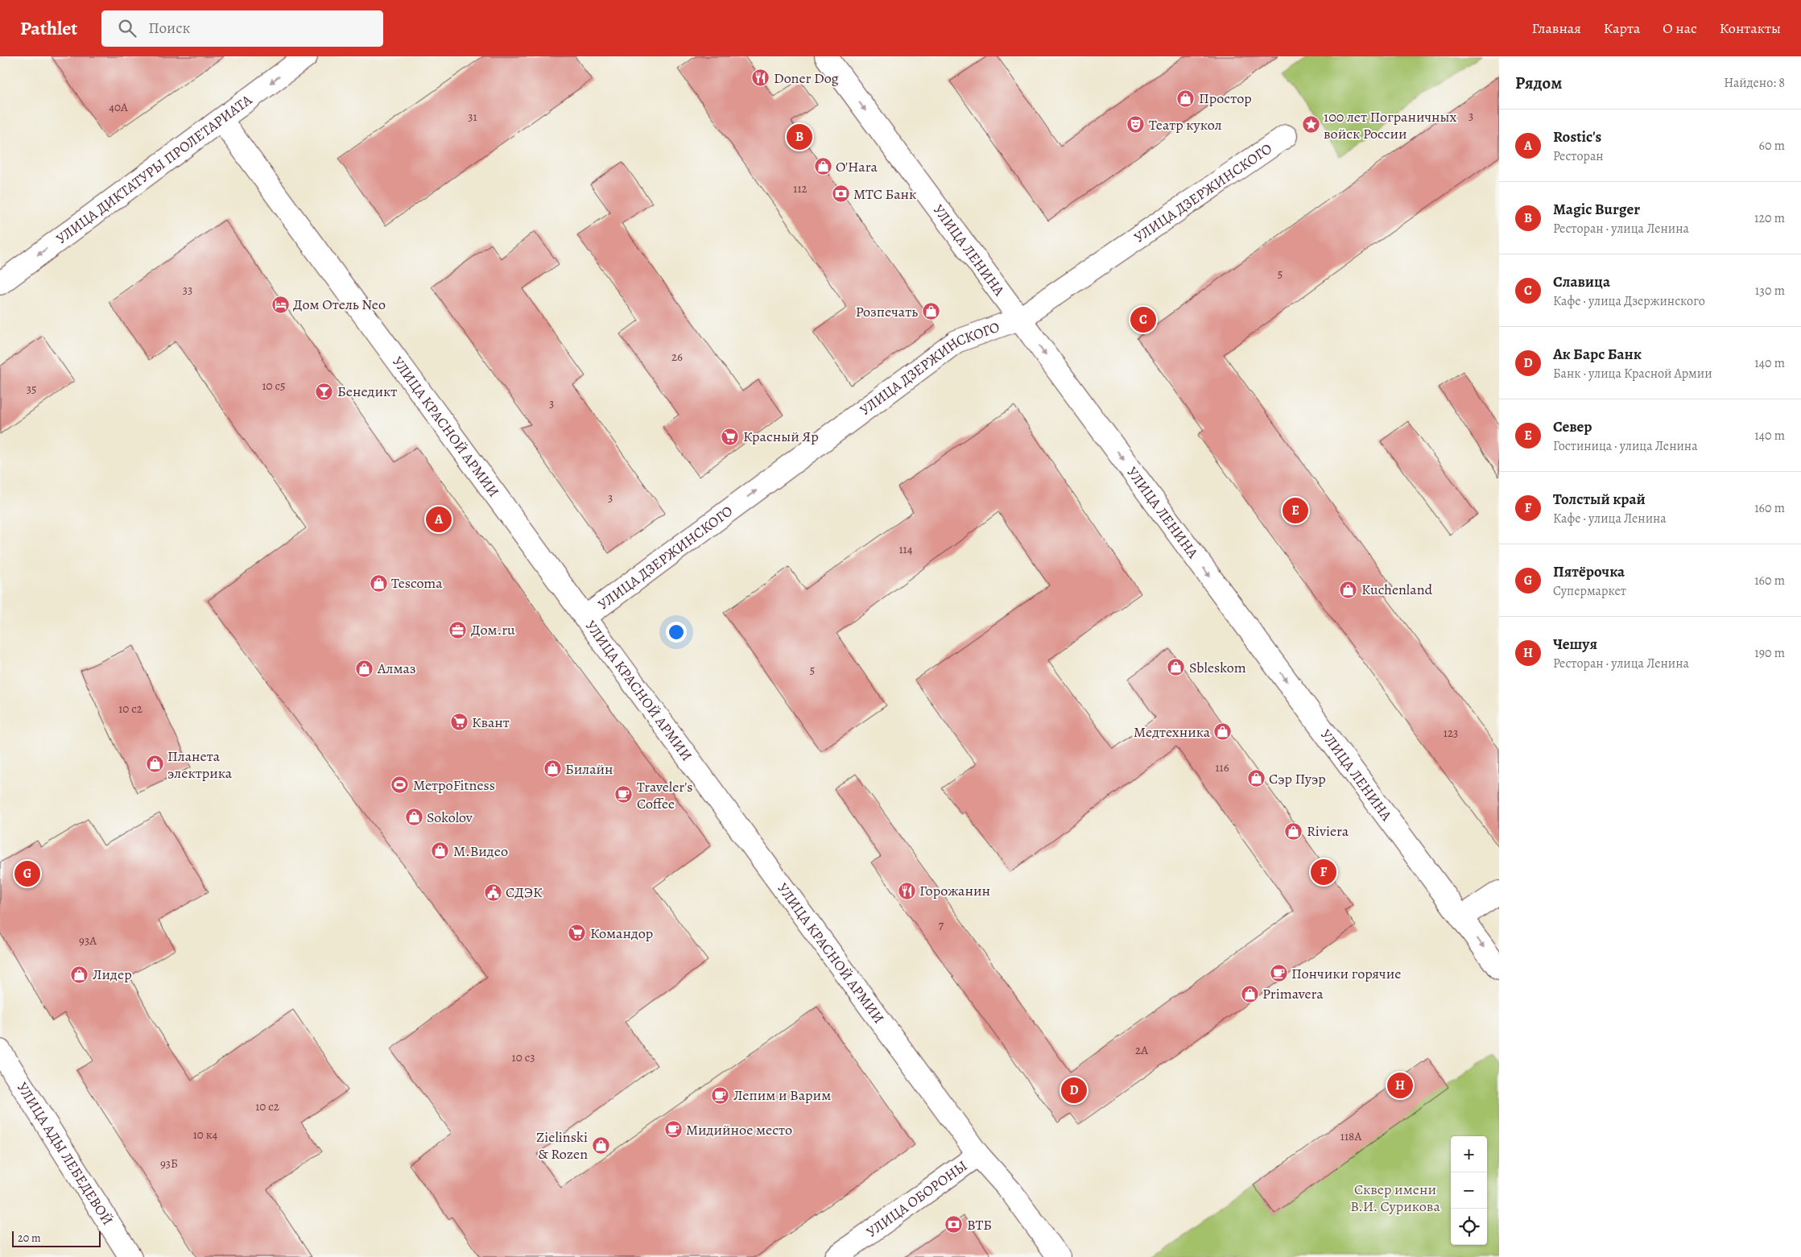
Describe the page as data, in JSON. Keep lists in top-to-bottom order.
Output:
{
  "streets": {
    "street": [
      "УЛИЦА ДИКТАТУРЫ ПРОЛЕТАРИАТА",
      "УЛИЦА ДЗЕРЖИНСКОГО",
      "УЛИЦА ЛЕНИНА",
      "УЛИЦА КРАСНОЙ АРМИИ",
      "УЛИЦА АДЫ ЛЕБЕДЕВОЙ",
      "УЛИЦА ОБОРОНЫ"
    ]
  },
  "crossings": [
    ["УЛИЦА ДИКТАТУРЫ ПРОЛЕТАРИАТА", "УЛИЦА КРАСНОЙ АРМИИ"],
    ["УЛИЦА ДЗЕРЖИНСКОГО", "УЛИЦА ЛЕНИНА"],
    ["УЛИЦА ДЗЕРЖИНСКОГО", "УЛИЦА КРАСНОЙ АРМИИ"],
    ["УЛИЦА КРАСНОЙ АРМИИ", "УЛИЦА ОБОРОНЫ"]
  ],
  "one_way": ["УЛИЦА ДИКТАТУРЫ ПРОЛЕТАРИАТА", "УЛИЦА ДЗЕРЖИНСКОГО", "УЛИЦА ЛЕНИНА"],
  "parks": ["Сквер имени В.И. Сурикова"],
  "places": {
    "restaurant": ["Doner Dog", "Горожанин"],
    "shop": [
      "Простор",
      "O'Hara",
      "Розпечать",
      "Tescoma",
      "Kuchenland",
      "Sbleskom",
      "Алмаз",
      "Медтехника",
      "Планета электрика",
      "Билайн",
      "Сэр Пуэр",
      "Sokolov",
      "Riviera",
      "М.Видео",
      "Лидер",
      "Primavera",
      "Zielinski & Rozen"
    ],
    "theatre": ["Театр кукол"],
    "place": ["100 лет Пограничных войск России"],
    "bank": ["МТС Банк", "ВТБ"],
    "hotel": ["Дом Отель Neo"],
    "bar": ["Бенедикт"],
    "supermarket": ["Красный Яр", "Квант", "Командор"],
    "office": ["Дом.ru"],
    "sports": ["МетроFitness"],
    "cafe": [
      "Traveler's Coffee",
      "Пончики горячие",
      "Лепим и Варим",
      "Мидийное место"
    ],
    "public building": ["СДЭК"]
  },
  "house_numbers": [
    "40А",
    "3",
    "31",
    "112",
    "5",
    "33",
    "26",
    "10 с5",
    "35",
    "3",
    "3",
    "114",
    "5",
    "10 с2",
    "123",
    "116",
    "7",
    "93А",
    "2А",
    "10 с3",
    "10 с2",
    "10 к4",
    "118А",
    "93Б"
  ],
  "scale_bar": "20 m",
  "page": {
    "header": "Pathlet",
    "search": "Поиск",
    "nav": [
      "Главная",
      "Карта",
      "О нас",
      "Контакты"
    ],
    "heading": ["Рядом", "Найдено: 8"],
    "list": [
      {
        "mark": "A",
        "name": "Rostic's",
        "note": "Ресторан",
        "value": "60 m"
      },
      {
        "mark": "B",
        "name": "Magic Burger",
        "note": "Ресторан · улица Ленина",
        "value": "120 m"
      },
      {
        "mark": "C",
        "name": "Славица",
        "note": "Кафе · улица Дзержинского",
        "value": "130 m"
      },
      {
        "mark": "D",
        "name": "Ак Барс Банк",
        "note": "Банк · улица Красной Армии",
        "value": "140 m"
      },
      {
        "mark": "E",
        "name": "Север",
        "note": "Гостиница · улица Ленина",
        "value": "140 m"
      },
      {
        "mark": "F",
        "name": "Толстый край",
        "note": "Кафе · улица Ленина",
        "value": "160 m"
      },
      {
        "mark": "G",
        "name": "Пятёрочка",
        "note": "Супермаркет",
        "value": "160 m"
      },
      {
        "mark": "H",
        "name": "Чешуя",
        "note": "Ресторан · улица Ленина",
        "value": "190 m"
      }
    ],
    "pins": [
      "B",
      "C",
      "E",
      "A",
      "F",
      "G",
      "H",
      "D"
    ],
    "map_buttons": ["+", "−"],
    "scale": "20 m"
  }
}
